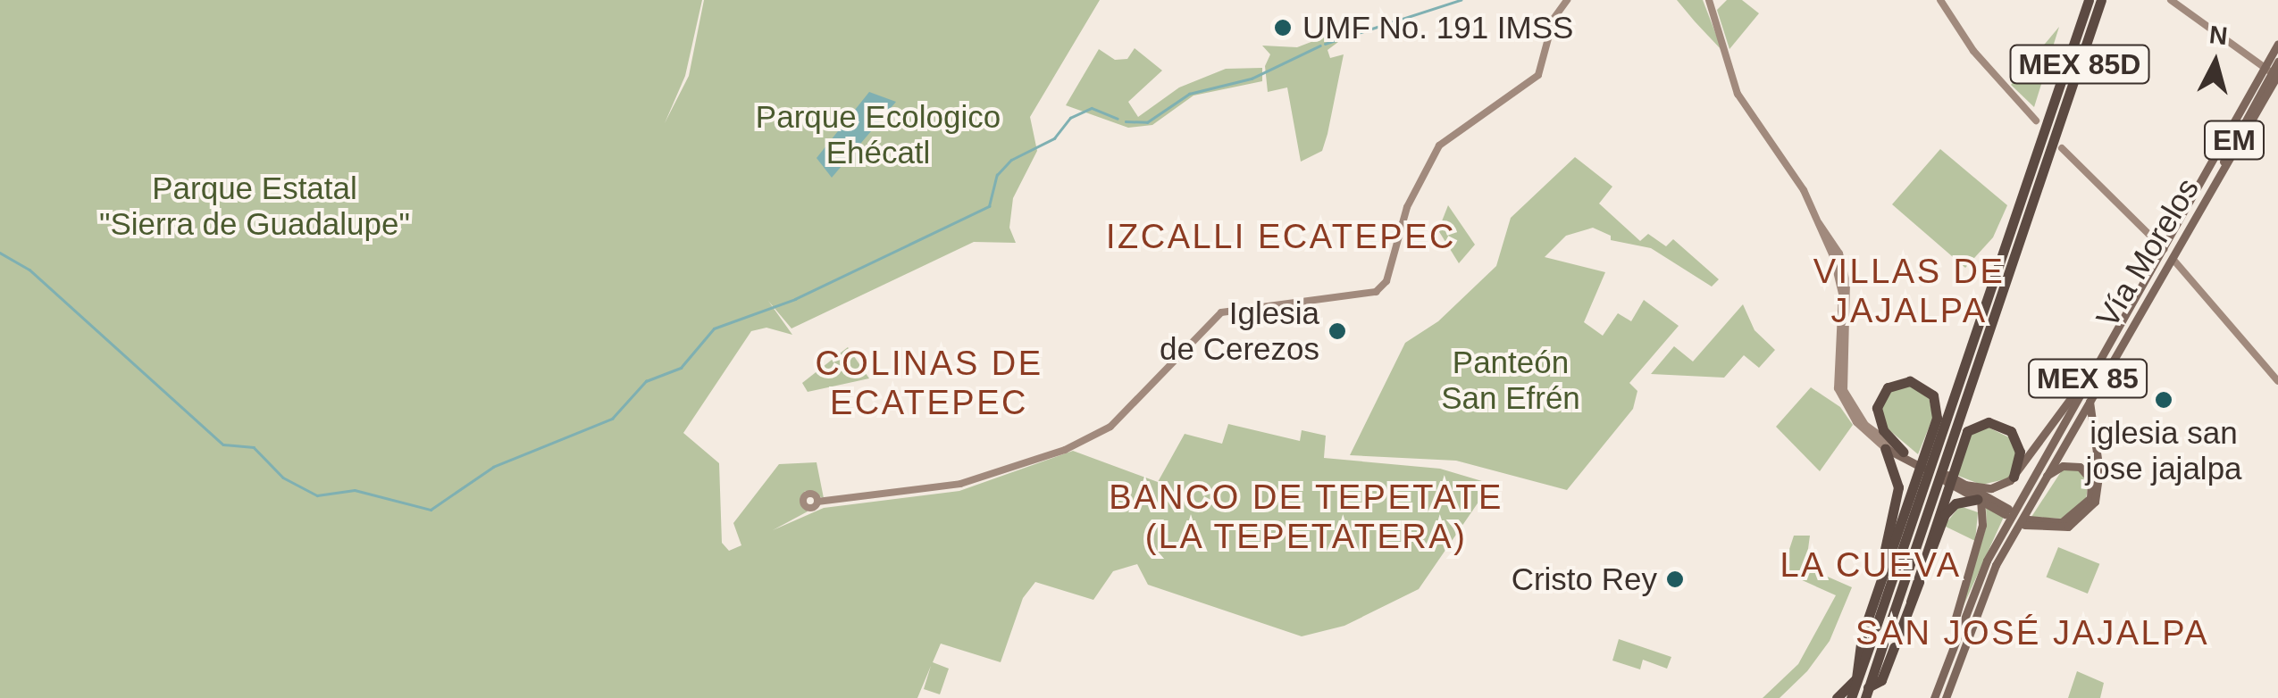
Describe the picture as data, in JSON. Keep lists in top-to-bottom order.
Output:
{
  "streets": {
    "highway": ["MEX 85D"],
    "main road": ["EM", "Vía Morelos", "MEX 85"]
  },
  "crossings": [
    ["EM", "Vía Morelos"]
  ],
  "districts": [
    "IZCALLI ECATEPEC",
    "VILLAS DE JAJALPA",
    "COLINAS DE ECATEPEC",
    "BANCO DE TEPETATE (LA TEPETATERA)",
    "LA CUEVA",
    "SAN JOSÉ JAJALPA"
  ],
  "parks": ["Parque Ecologico Ehécatl", "Parque Estatal \"Sierra de Guadalupe\"", "Panteón San Efrén"],
  "places": [
    "UMF No. 191 IMSS",
    "Iglesia de Cerezos",
    "iglesia san jose jajalpa",
    "Cristo Rey"
  ],
  "north": "top"
}
